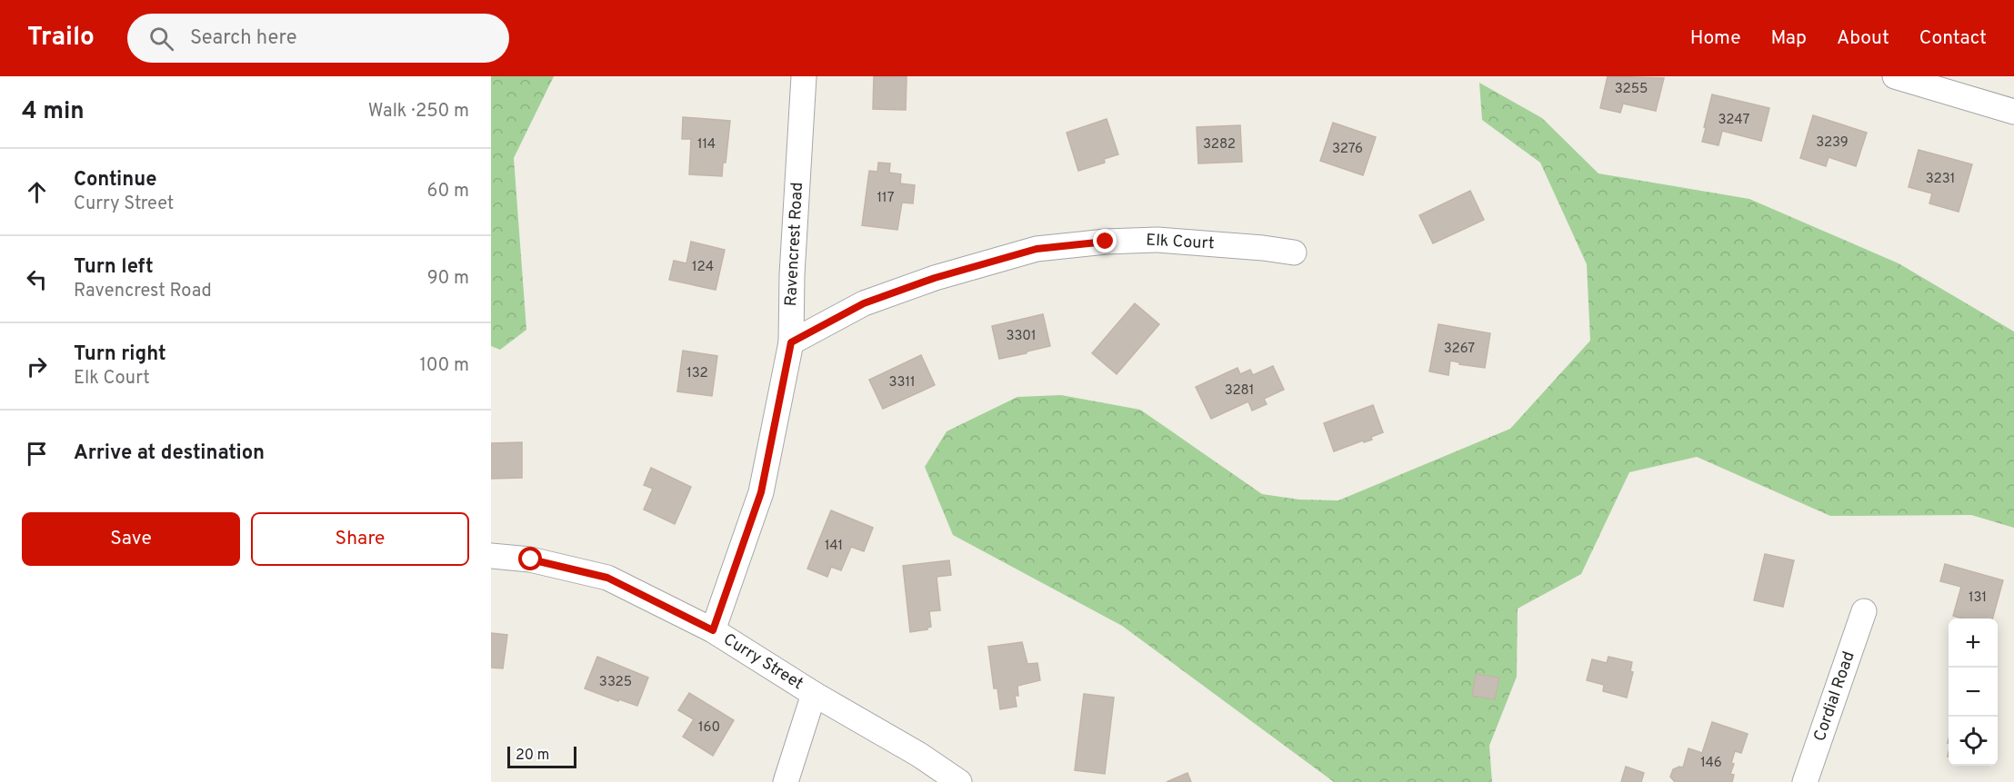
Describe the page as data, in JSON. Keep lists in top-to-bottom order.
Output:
{
  "streets": {
    "street": [
      "Elk Court",
      "Ravencrest Road",
      "Curry Street",
      "Cordial Road"
    ]
  },
  "crossings": [
    ["Elk Court", "Ravencrest Road"],
    ["Ravencrest Road", "Curry Street"]
  ],
  "house_numbers": [
    "3255",
    "3247",
    "3239",
    "114",
    "3282",
    "3276",
    "3231",
    "117",
    "124",
    "3301",
    "3267",
    "132",
    "3311",
    "3281",
    "141",
    "131",
    "3325",
    "160",
    "146"
  ],
  "scale_bar": "20 m",
  "page": {
    "header": "Trailo",
    "search": "Search here",
    "nav": [
      "Home",
      "Map",
      "About",
      "Contact"
    ],
    "heading": ["4 min", "Walk · 250 m"],
    "list": [
      ["Continue", "Curry Street", "60 m"],
      ["Turn left", "Ravencrest Road", "90 m"],
      ["Turn right", "Elk Court", "100 m"],
      "Arrive at destination"
    ],
    "buttons": ["Save", "Share"],
    "map_buttons": ["+", "−"],
    "scale": "20 m"
  }
}
